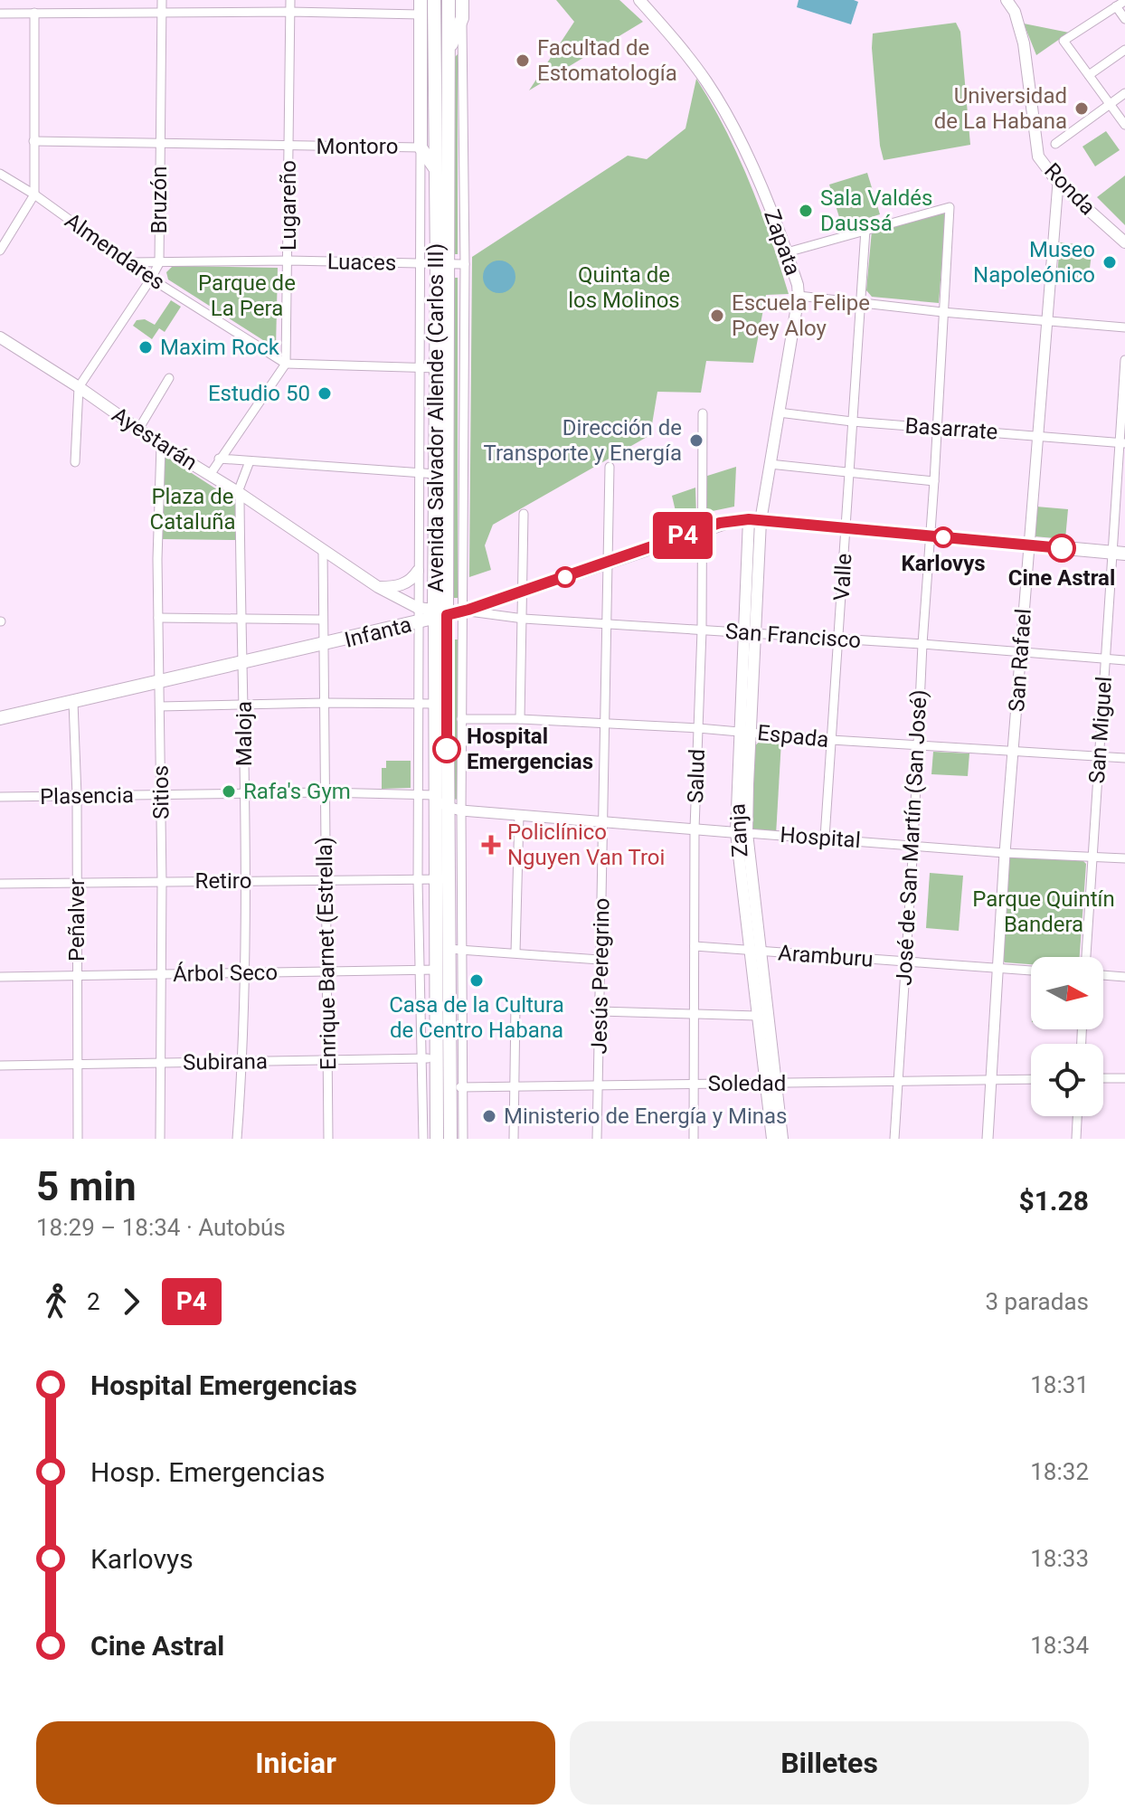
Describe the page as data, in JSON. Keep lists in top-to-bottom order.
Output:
{
  "streets": {
    "main road": [
      "Ronda",
      "Zapata",
      "Avenida Salvador Allende (Carlos III)",
      "Ayestarán",
      "Infanta",
      "Zanja"
    ],
    "street": [
      "Montoro",
      "Bruzón",
      "Lugareño",
      "Almendares",
      "Luaces",
      "Basarrate",
      "Valle",
      "San Francisco",
      "San Rafael",
      "San Miguel",
      "Maloja",
      "Espada",
      "Salud",
      "Sitios",
      "Plasencia",
      "Hospital",
      "José de San Martín (San José)",
      "Retiro",
      "Peñalver",
      "Enrique Barnet (Estrella)",
      "Aramburu",
      "Árbol Seco",
      "Jesús Peregrino",
      "Subirana",
      "Soledad"
    ]
  },
  "crossings": [
    ["Montoro", "Bruzón"],
    ["Montoro", "Lugareño"],
    ["Montoro", "Avenida Salvador Allende (Carlos III)"],
    ["Ronda", "San Rafael"],
    ["Bruzón", "Almendares"],
    ["Bruzón", "Luaces"],
    ["Bruzón", "Ayestarán"],
    ["Lugareño", "Almendares"],
    ["Lugareño", "Luaces"],
    ["Zapata", "Basarrate"],
    ["Zapata", "Infanta"],
    ["Zapata", "Zanja"],
    ["Almendares", "Luaces"],
    ["Luaces", "Avenida Salvador Allende (Carlos III)"],
    ["Avenida Salvador Allende (Carlos III)", "Ayestarán"],
    ["Avenida Salvador Allende (Carlos III)", "Infanta"],
    ["Avenida Salvador Allende (Carlos III)", "San Francisco"],
    ["Avenida Salvador Allende (Carlos III)", "Espada"],
    ["Avenida Salvador Allende (Carlos III)", "Plasencia"],
    ["Avenida Salvador Allende (Carlos III)", "Hospital"],
    ["Avenida Salvador Allende (Carlos III)", "Retiro"],
    ["Avenida Salvador Allende (Carlos III)", "Árbol Seco"],
    ["Avenida Salvador Allende (Carlos III)", "Subirana"],
    ["Avenida Salvador Allende (Carlos III)", "Soledad"],
    ["Basarrate", "Valle"],
    ["Basarrate", "San Rafael"],
    ["Basarrate", "San Miguel"],
    ["Basarrate", "José de San Martín (San José)"],
    ["Ayestarán", "Infanta"],
    ["Ayestarán", "Maloja"],
    ["Ayestarán", "Sitios"],
    ["Ayestarán", "Enrique Barnet (Estrella)"],
    ["Valle", "Infanta"],
    ["Valle", "San Francisco"],
    ["Valle", "Espada"],
    ["Valle", "Hospital"],
    ["Valle", "José de San Martín (San José)"],
    ["Infanta", "San Francisco"],
    ["Infanta", "San Rafael"],
    ["Infanta", "San Miguel"],
    ["Infanta", "Maloja"],
    ["Infanta", "Salud"],
    ["Infanta", "Sitios"],
    ["Infanta", "Zanja"],
    ["Infanta", "José de San Martín (San José)"],
    ["Infanta", "Peñalver"],
    ["Infanta", "Enrique Barnet (Estrella)"],
    ["Infanta", "Jesús Peregrino"],
    ["San Francisco", "San Rafael"],
    ["San Francisco", "San Miguel"],
    ["San Francisco", "Salud"],
    ["San Francisco", "Zanja"],
    ["San Francisco", "José de San Martín (San José)"],
    ["San Francisco", "Jesús Peregrino"],
    ["San Rafael", "Espada"],
    ["San Rafael", "Hospital"],
    ["San Rafael", "Aramburu"],
    ["San Rafael", "Soledad"],
    ["San Miguel", "Espada"],
    ["San Miguel", "Hospital"],
    ["Maloja", "Plasencia"],
    ["Maloja", "Retiro"],
    ["Maloja", "Árbol Seco"],
    ["Maloja", "Subirana"],
    ["Espada", "Salud"],
    ["Espada", "Zanja"],
    ["Espada", "José de San Martín (San José)"],
    ["Espada", "Jesús Peregrino"],
    ["Salud", "Hospital"],
    ["Salud", "Aramburu"],
    ["Salud", "Soledad"],
    ["Sitios", "Plasencia"],
    ["Sitios", "Retiro"],
    ["Sitios", "Árbol Seco"],
    ["Sitios", "Subirana"],
    ["Plasencia", "Peñalver"],
    ["Plasencia", "Enrique Barnet (Estrella)"],
    ["Zanja", "Hospital"],
    ["Zanja", "Aramburu"],
    ["Zanja", "Soledad"],
    ["Hospital", "José de San Martín (San José)"],
    ["Hospital", "Jesús Peregrino"],
    ["José de San Martín (San José)", "Aramburu"],
    ["José de San Martín (San José)", "Soledad"],
    ["Retiro", "Peñalver"],
    ["Retiro", "Enrique Barnet (Estrella)"],
    ["Peñalver", "Árbol Seco"],
    ["Peñalver", "Subirana"],
    ["Enrique Barnet (Estrella)", "Árbol Seco"],
    ["Enrique Barnet (Estrella)", "Subirana"],
    ["Jesús Peregrino", "Soledad"]
  ],
  "parks": [
    "Quinta de los Molinos",
    "Parque de La Pera",
    "Plaza de Cataluña",
    "Parque Quintín Bandera"
  ],
  "places": {
    "other": [
      "Facultad de Estomatología",
      "Universidad de La Habana",
      "Sala Valdés Daussá",
      "Museo Napoleónico",
      "Escuela Felipe Poey Aloy",
      "Maxim Rock",
      "Estudio 50",
      "Dirección de Transporte y Energía",
      "Karlovys",
      "Cine Astral",
      "Hospital Emergencias",
      "Rafa's Gym",
      "Casa de la Cultura de Centro Habana",
      "Ministerio de Energía y Minas"
    ],
    "health": ["Policlínico Nguyen Van Troi"]
  },
  "lines": ["bus line P4"],
  "north": "right",
  "page": {
    "on_map": "P4",
    "heading": ["5 min", "18:29 – 18:34 · Autobús", "$1.28"],
    "legs": ["2", "P4", "3 paradas"],
    "list": [
      {
        "name": "Hospital Emergencias",
        "value": "18:31"
      },
      {
        "name": "Hosp. Emergencias",
        "value": "18:32"
      },
      {
        "name": "Karlovys",
        "value": "18:33"
      },
      {
        "name": "Cine Astral",
        "value": "18:34"
      }
    ],
    "buttons": ["Iniciar", "Billetes"]
  }
}
